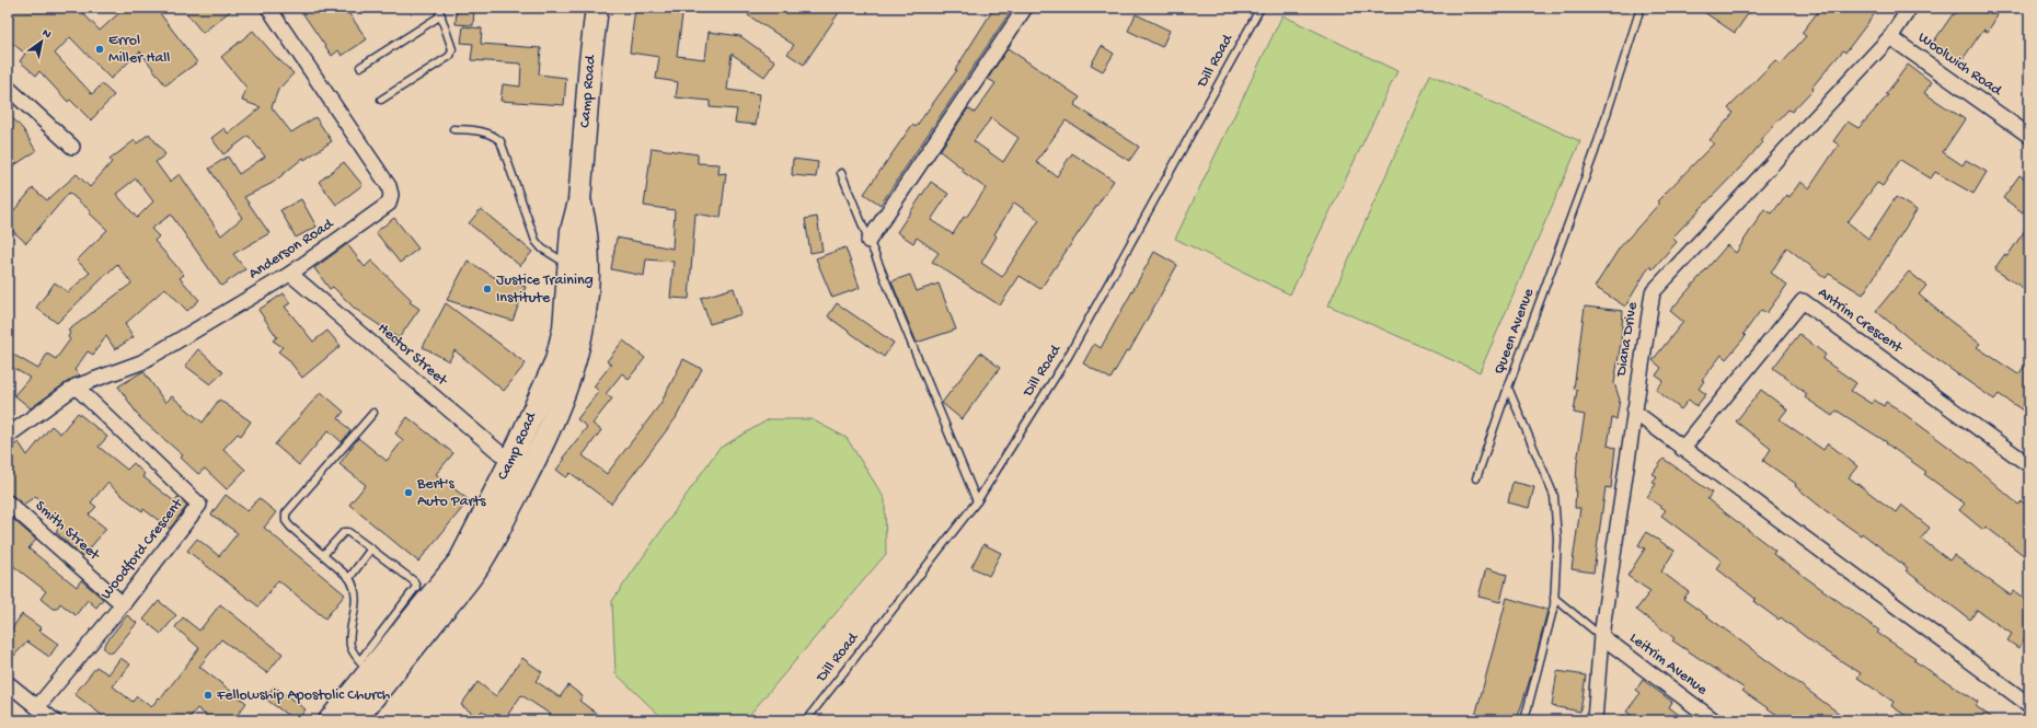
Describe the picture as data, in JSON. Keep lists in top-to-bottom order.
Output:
{
  "streets": {
    "main road": ["Camp Road"],
    "street": [
      "Woolwich Road",
      "Anderson Road",
      "Antrim Crescent",
      "Diana Drive",
      "Hector Street",
      "Smith Street",
      "Woodford Crescent",
      "Leitrim Avenue"
    ],
    "lane": ["Dill Road", "Queen Avenue"]
  },
  "crossings": [
    ["Woolwich Road", "Diana Drive"],
    ["Camp Road", "Hector Street"],
    ["Anderson Road", "Hector Street"],
    ["Anderson Road", "Woodford Crescent"],
    ["Diana Drive", "Leitrim Avenue"],
    ["Smith Street", "Woodford Crescent"]
  ],
  "places": [
    "Errol Miller Hall",
    "Justice Training Institute",
    "Bert's Auto Parts",
    "Fellowship Apostolic Church"
  ],
  "north": "top right"
}
